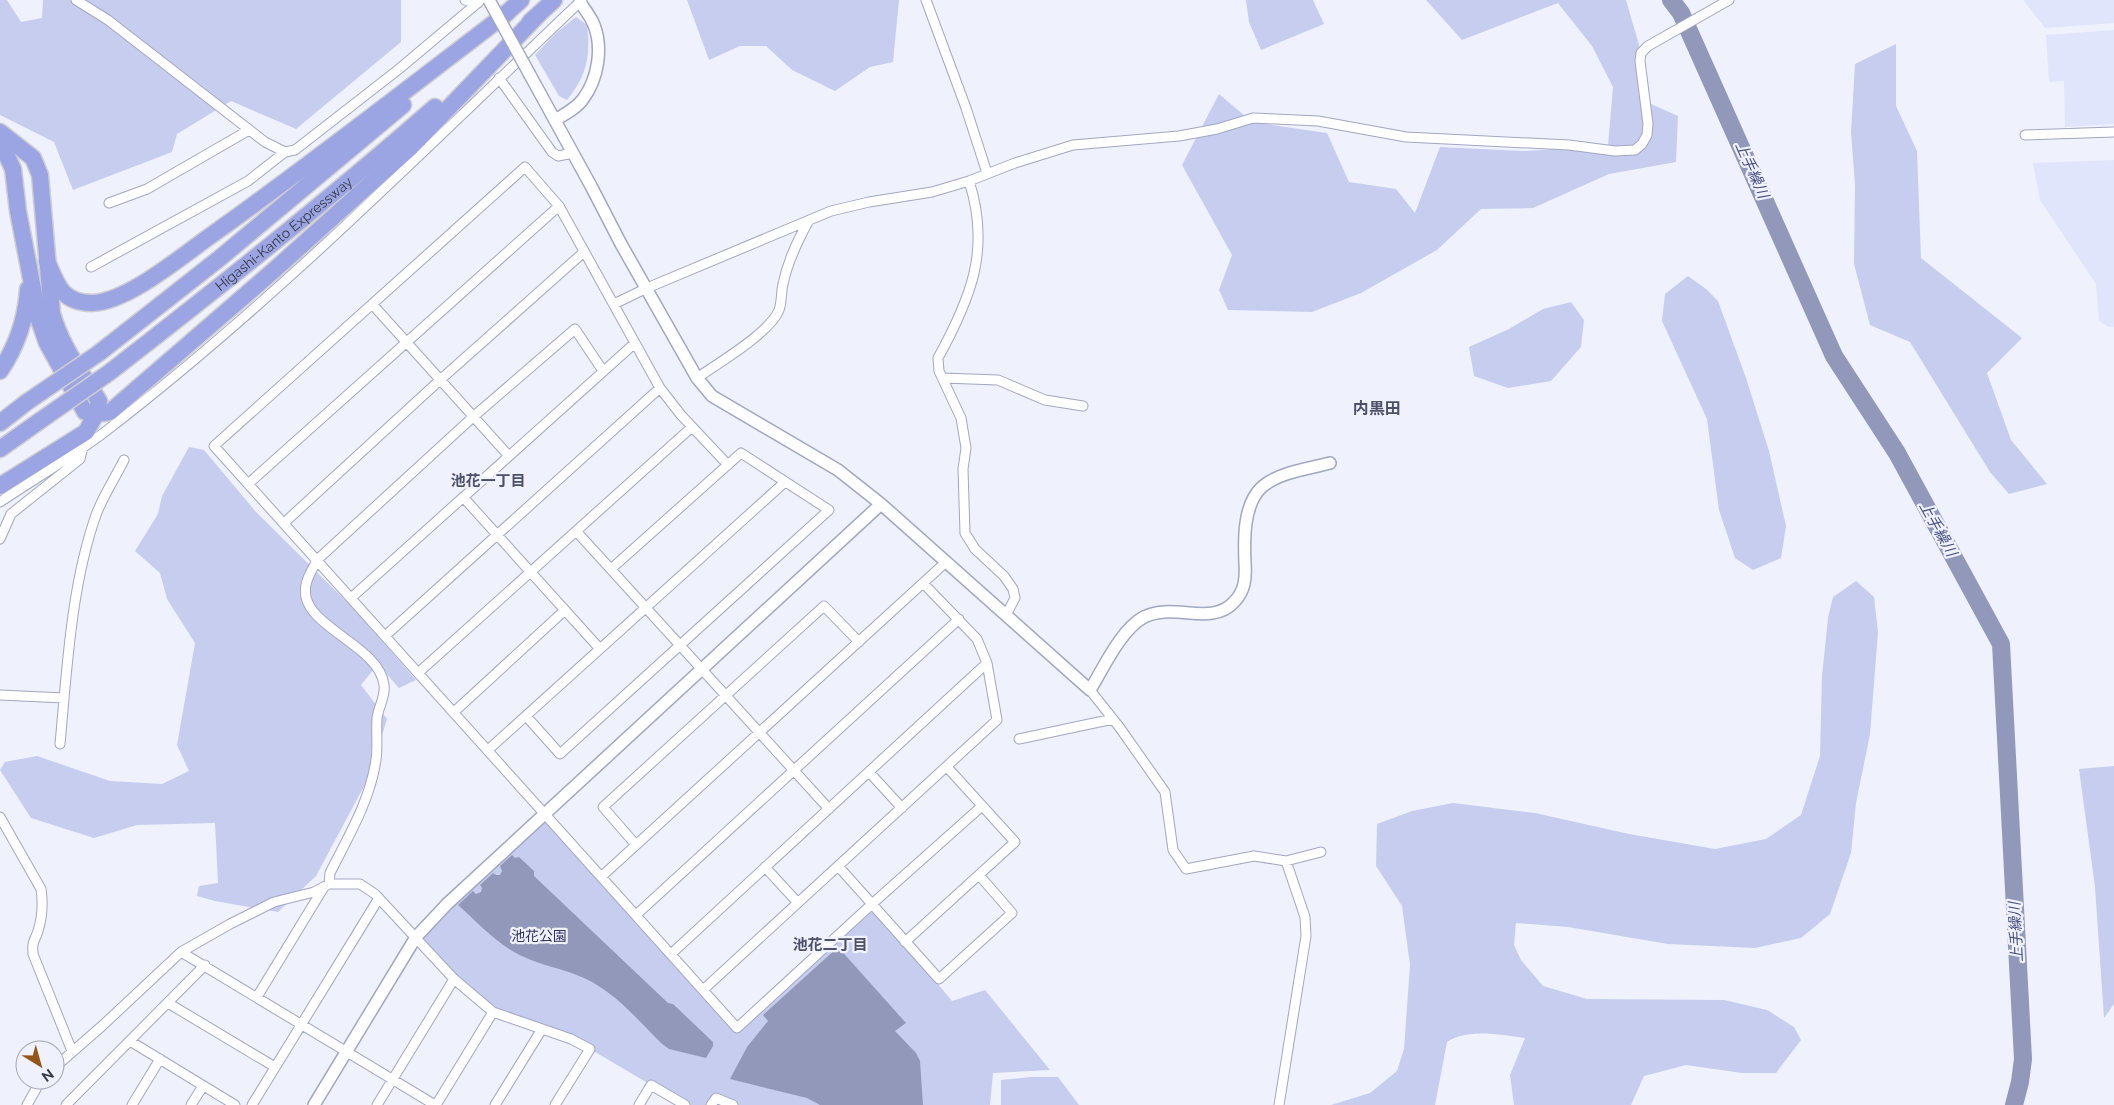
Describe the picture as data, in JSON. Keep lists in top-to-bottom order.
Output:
{
  "streets": {
    "highway": ["Higashi-Kanto Expressway"]
  },
  "districts": ["内黒田", "池花一丁目", "池花二丁目"],
  "water": ["上手繰川"],
  "parks": ["池花公園"],
  "north": "bottom right"
}
